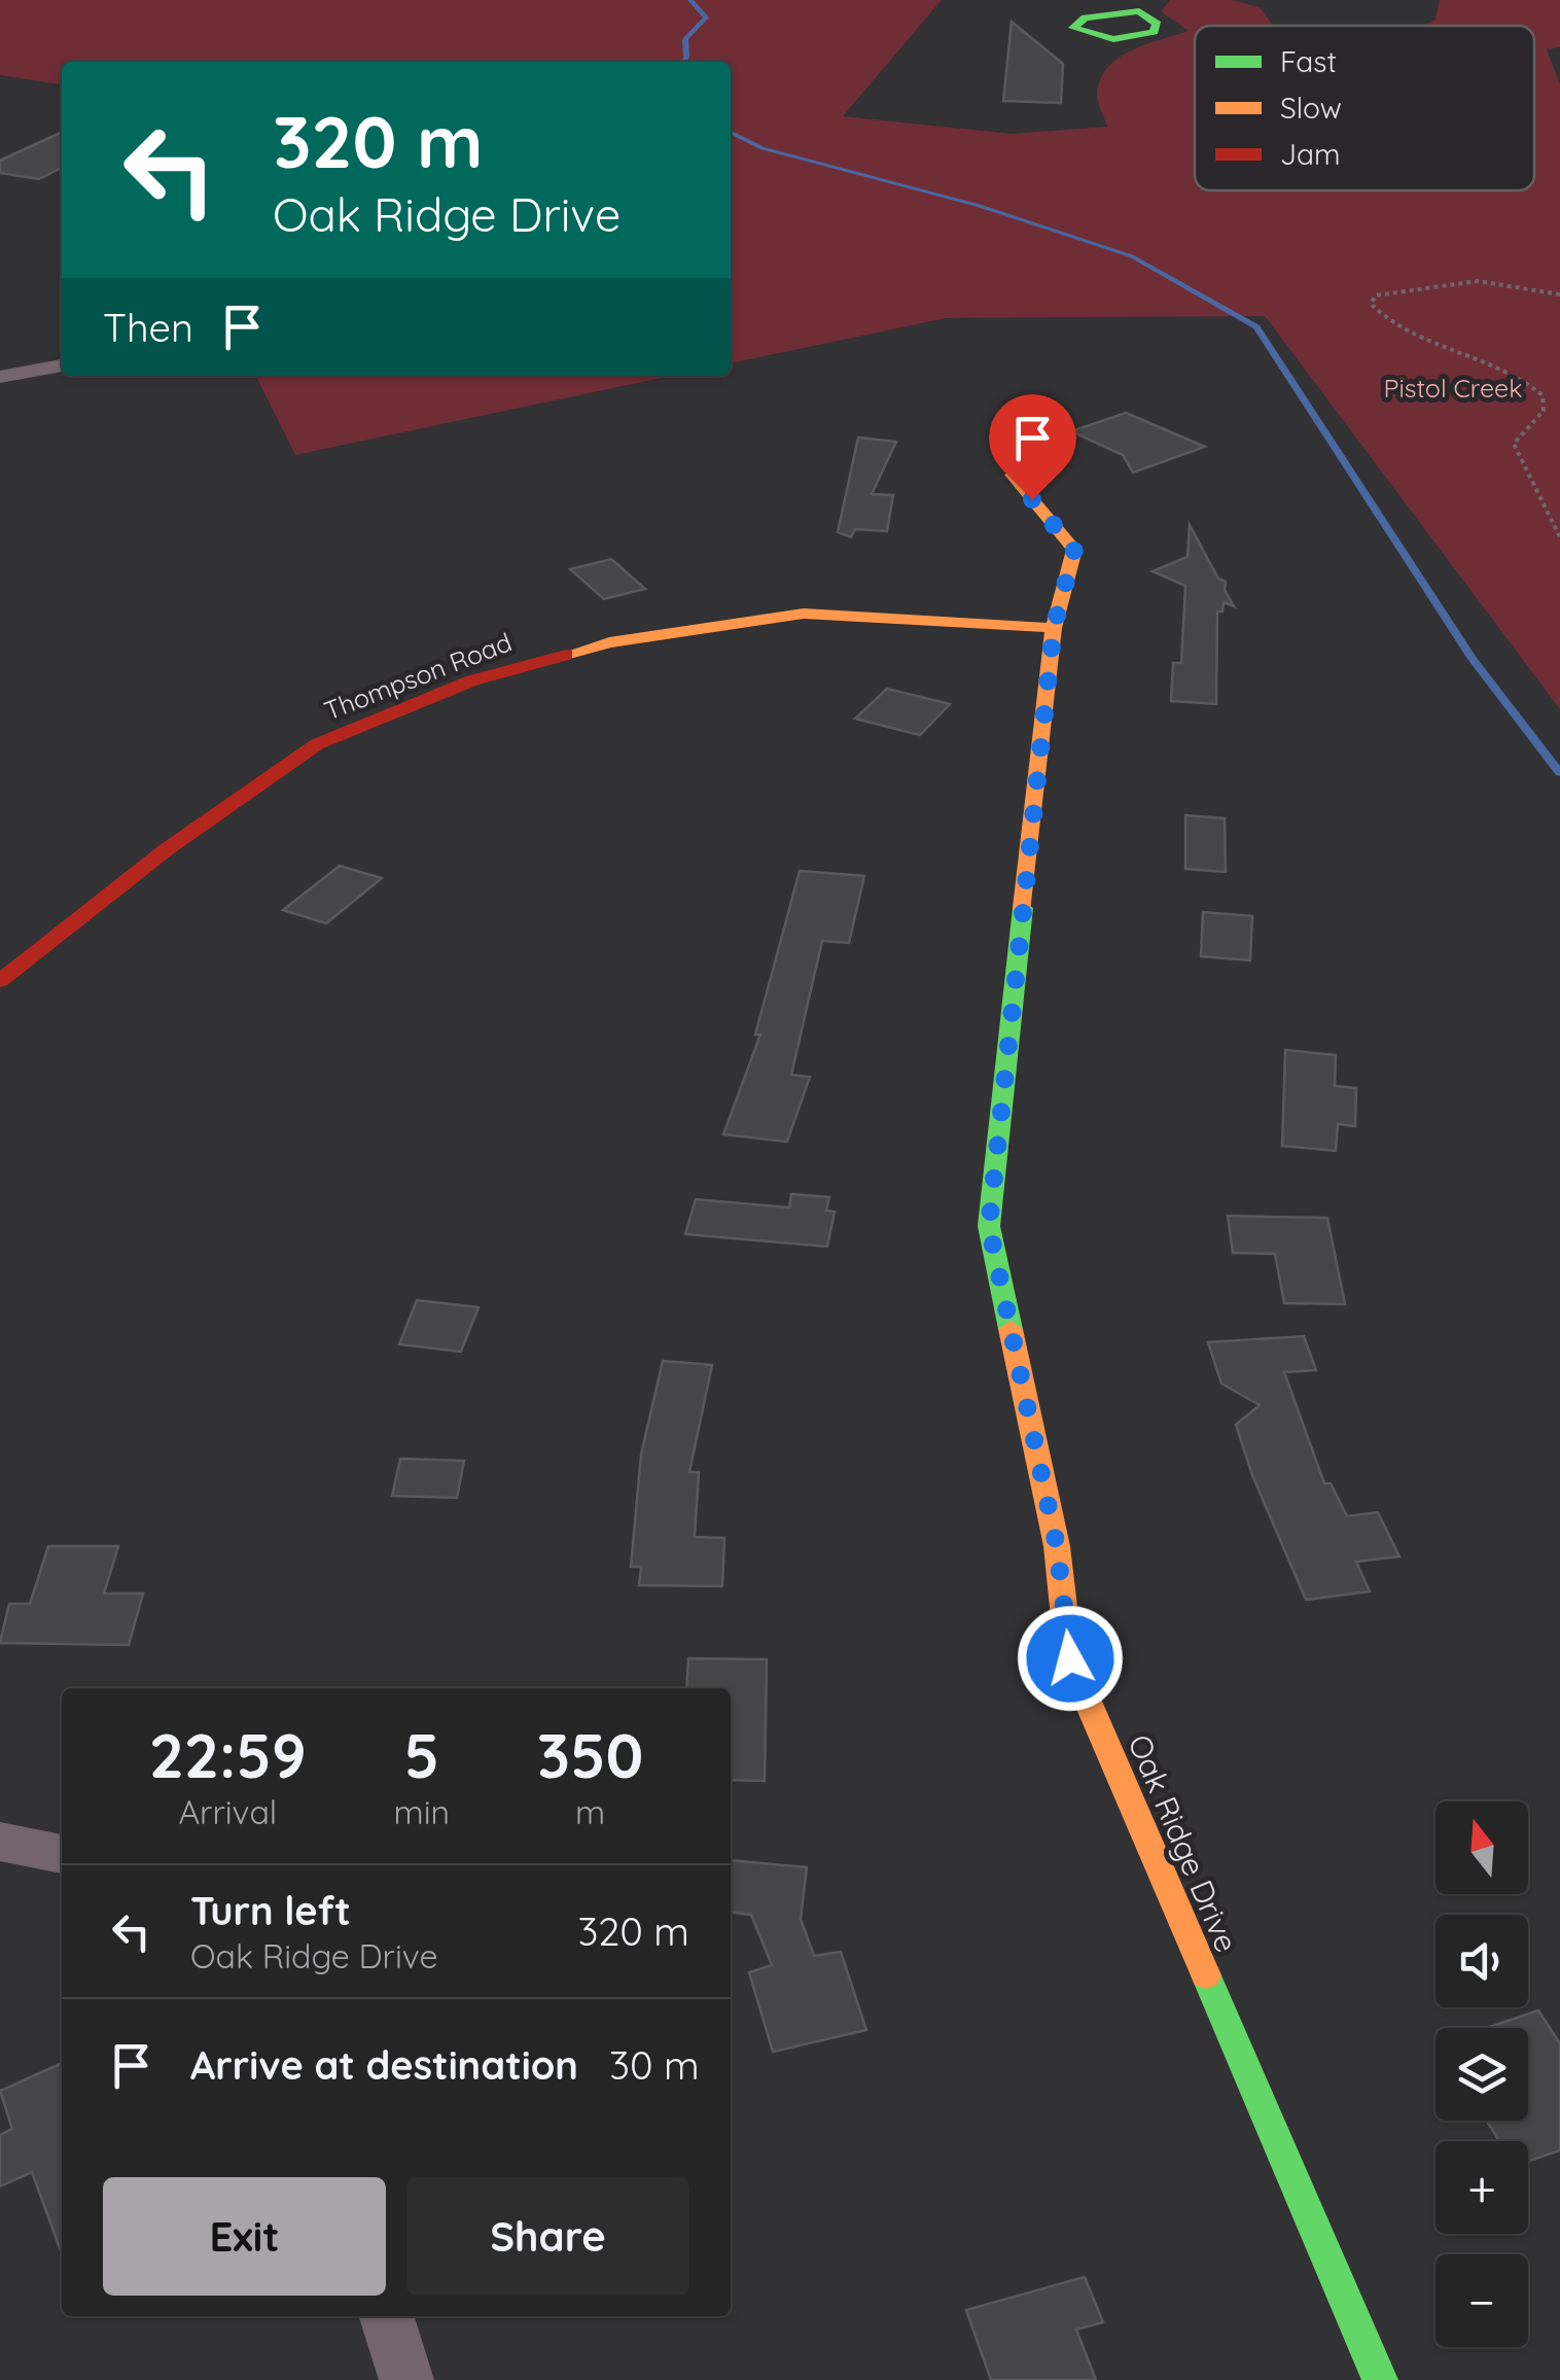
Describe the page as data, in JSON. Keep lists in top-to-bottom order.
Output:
{
  "streets": {
    "street": ["Thompson Road", "Oak Ridge Drive"]
  },
  "crossings": [
    ["Thompson Road", "Oak Ridge Drive"]
  ],
  "parks": ["Pistol Creek"],
  "legend": ["Fast", "Slow", "Jam"],
  "north": "top",
  "page": {
    "turn": ["320 m", "Oak Ridge Drive"],
    "then": "Then",
    "eta": [
      "22:59",
      "Arrival",
      "5",
      "min",
      "350",
      "m"
    ],
    "map_buttons": ["+", "−"],
    "list": [
      {
        "name": "Turn left",
        "note": "Oak Ridge Drive",
        "value": "320 m"
      },
      {
        "name": "Arrive at destination",
        "value": "30 m"
      }
    ],
    "buttons": ["Exit", "Share"]
  }
}
